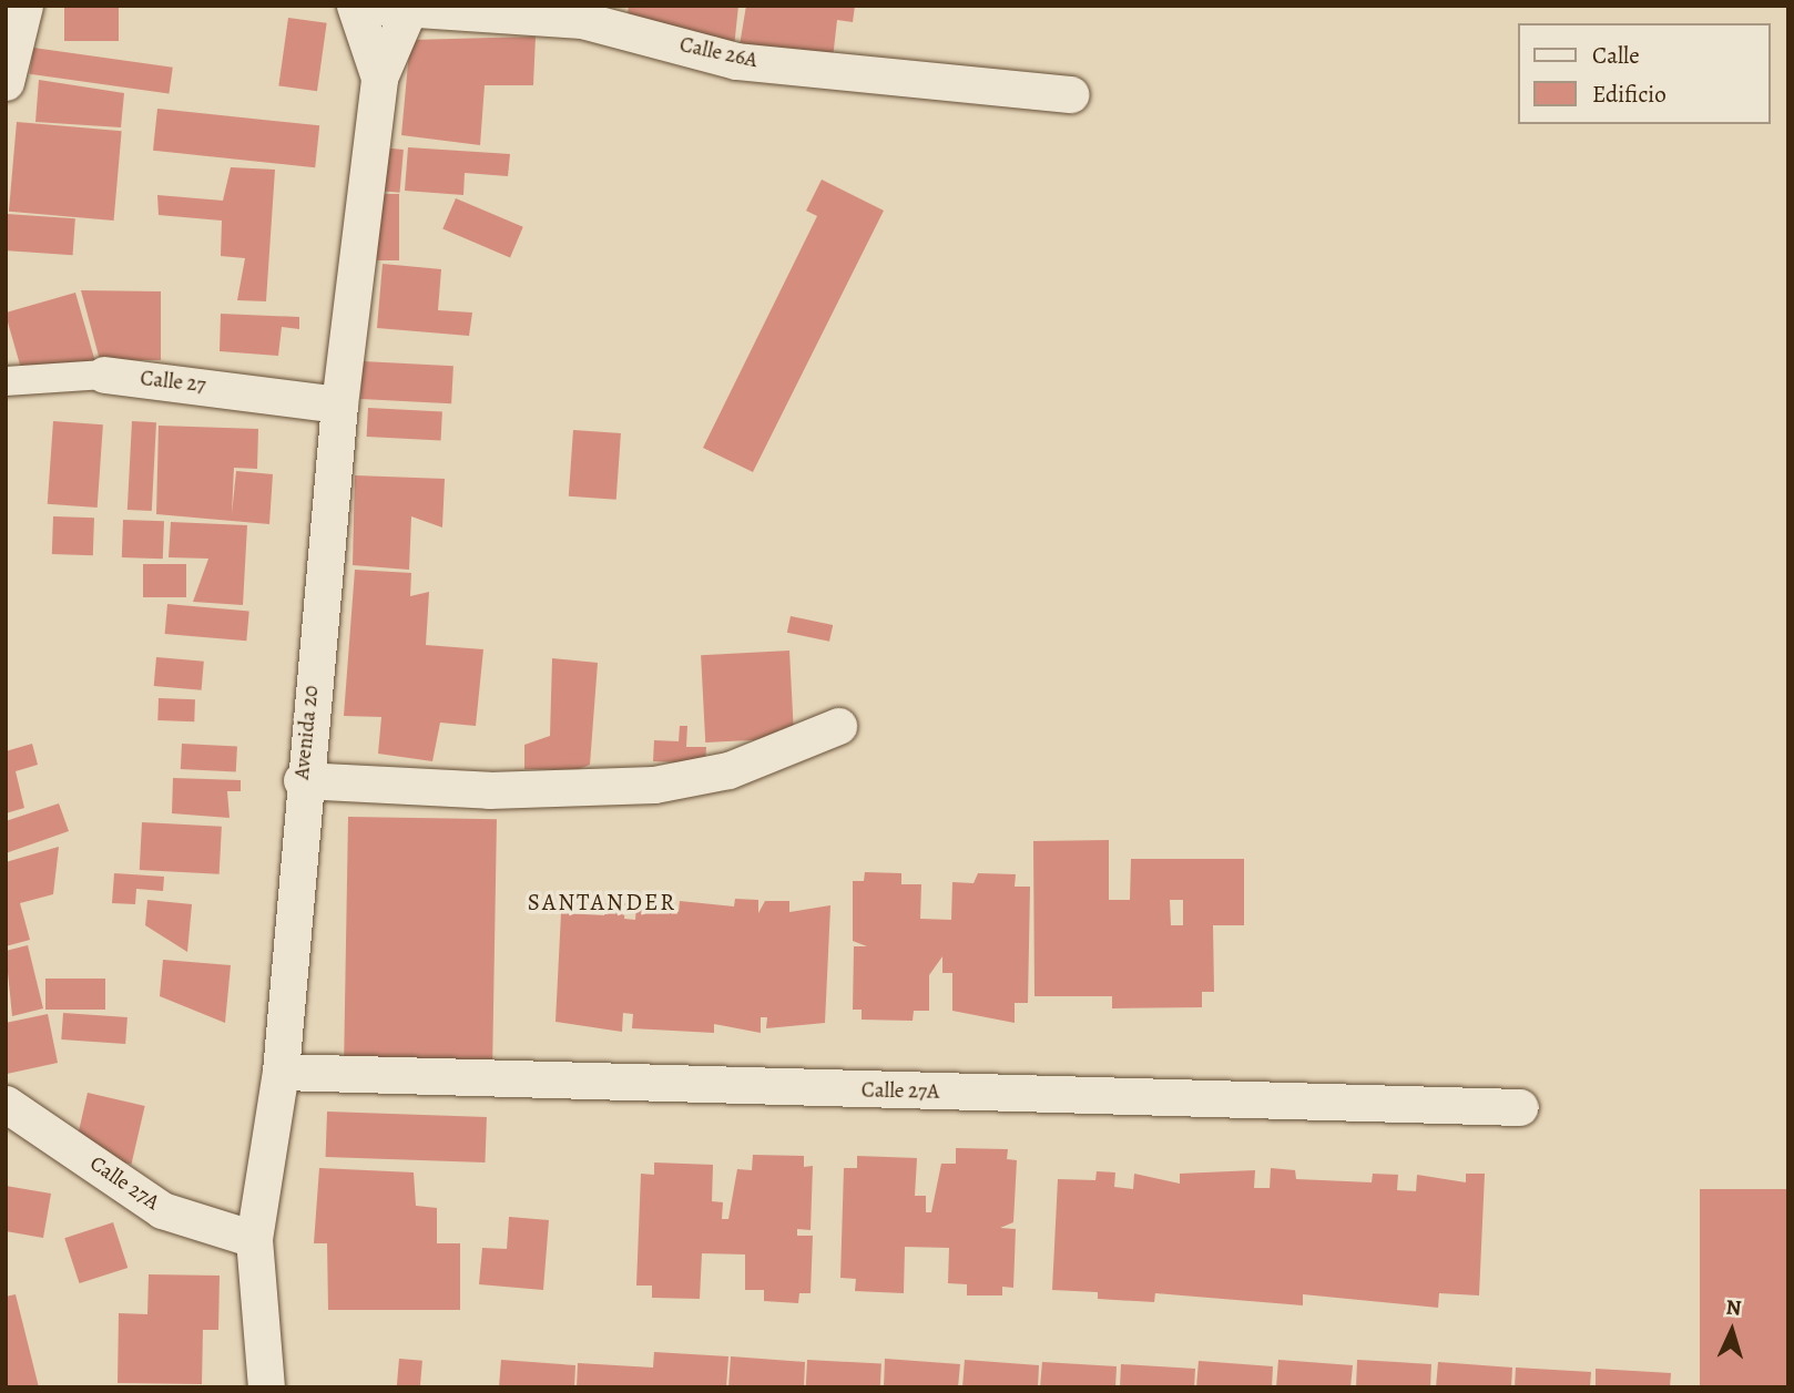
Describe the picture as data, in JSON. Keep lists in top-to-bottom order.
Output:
{
  "streets": {
    "street": [
      "Calle 26A",
      "Calle 27",
      "Avenida 20",
      "Calle 27A"
    ]
  },
  "crossings": [
    ["Calle 26A", "Avenida 20"],
    ["Calle 27", "Avenida 20"],
    ["Avenida 20", "Calle 27A"]
  ],
  "districts": ["SANTANDER"],
  "legend": ["Calle", "Edificio"],
  "north": "top"
}
